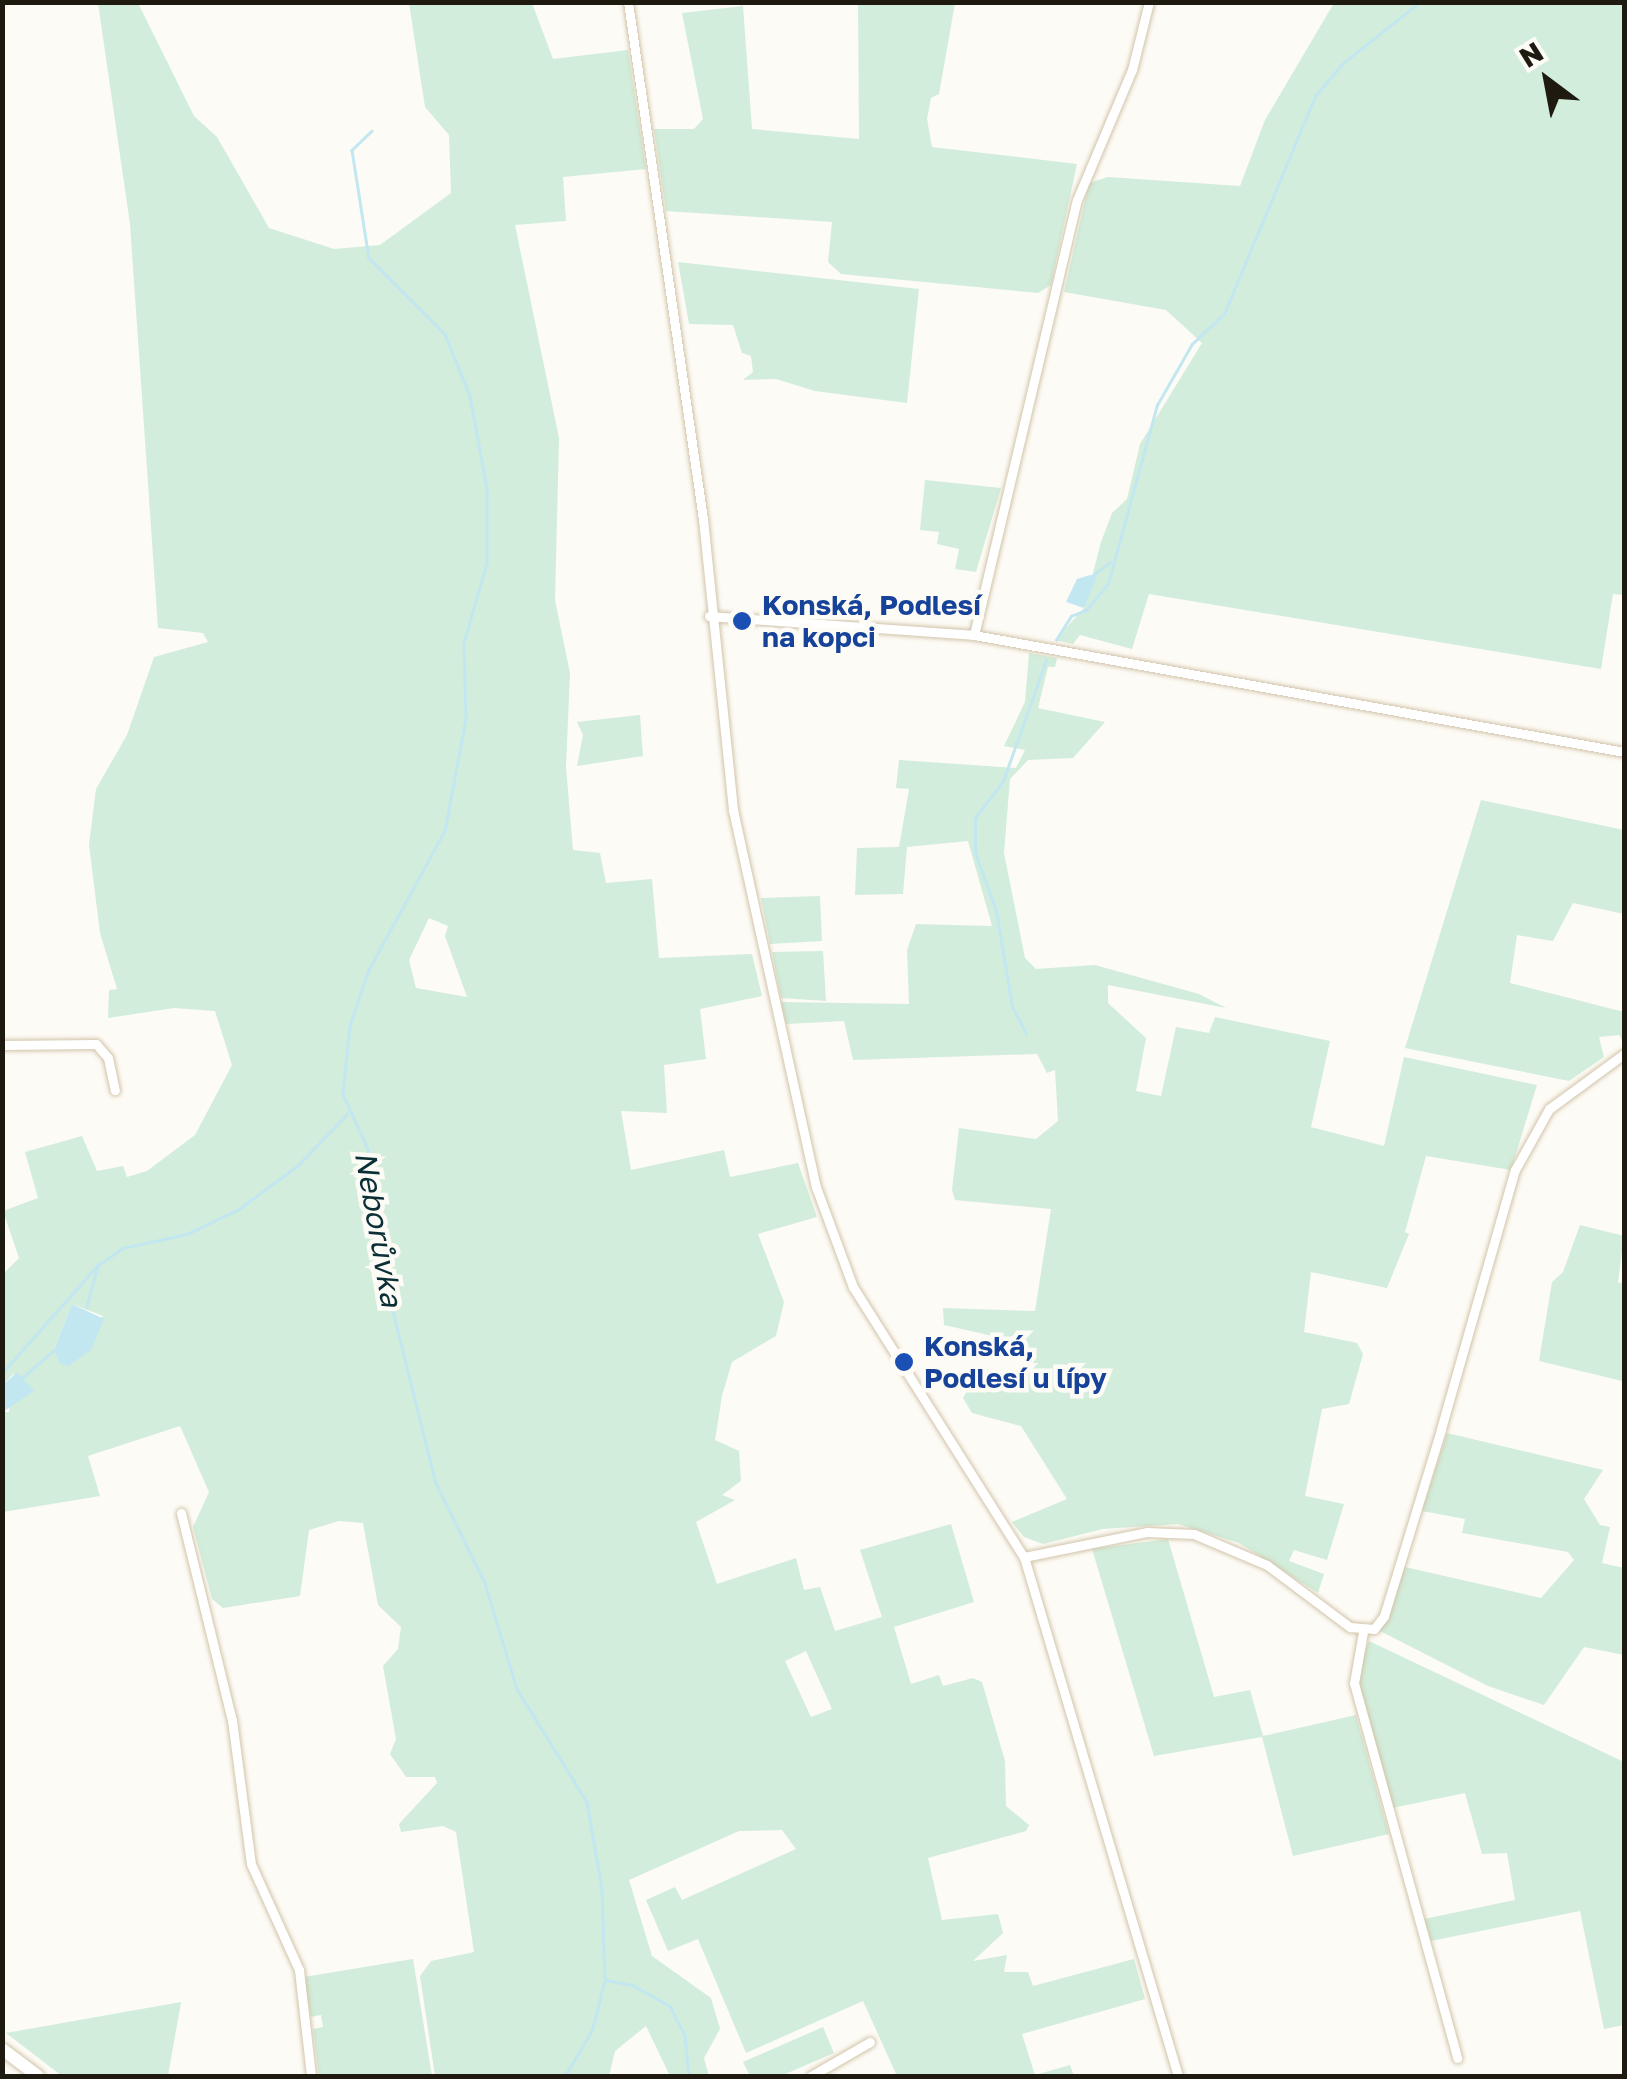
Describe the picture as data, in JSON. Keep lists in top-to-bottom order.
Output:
{
  "water": ["Neborůvka"],
  "places": ["Konská, Podlesí na kopci", "Konská, Podlesí u lípy"],
  "north": "top left"
}
